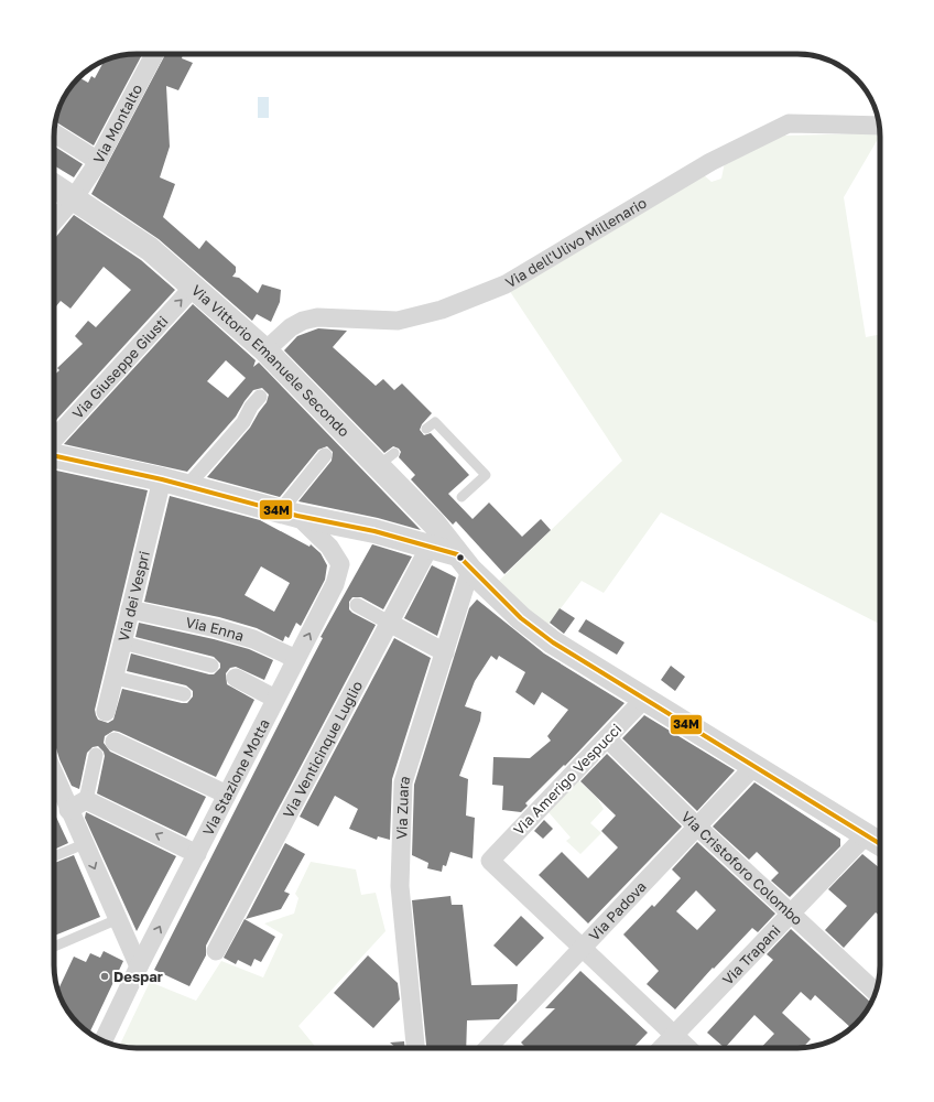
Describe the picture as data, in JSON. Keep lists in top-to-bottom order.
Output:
{
  "streets": {
    "street": [
      "Via Montalto",
      "Via dell'Ulivo Millenario",
      "Via Vittorio Emanuele Secondo",
      "Via Giuseppe Giusti",
      "Via dei Vespri",
      "Via Enna",
      "Via Venticinque Luglio",
      "Via Stazione Motta",
      "Via Amerigo Vespucci",
      "Via Zuara",
      "Via Cristoforo Colombo",
      "Via Padova",
      "Via Trapani"
    ]
  },
  "crossings": [
    ["Via Montalto", "Via Vittorio Emanuele Secondo"],
    ["Via dell'Ulivo Millenario", "Via Vittorio Emanuele Secondo"],
    ["Via Vittorio Emanuele Secondo", "Via Giuseppe Giusti"],
    ["Via Vittorio Emanuele Secondo", "Via Amerigo Vespucci"],
    ["Via Vittorio Emanuele Secondo", "Via Zuara"],
    ["Via Vittorio Emanuele Secondo", "Via Padova"],
    ["Via Vittorio Emanuele Secondo", "Via Trapani"],
    ["Via dei Vespri", "Via Enna"],
    ["Via Enna", "Via Stazione Motta"],
    ["Via Amerigo Vespucci", "Via Cristoforo Colombo"],
    ["Via Amerigo Vespucci", "Via Padova"],
    ["Via Cristoforo Colombo", "Via Padova"],
    ["Via Cristoforo Colombo", "Via Trapani"]
  ],
  "one_way": ["Via Stazione Motta"],
  "places": ["Despar"],
  "lines": ["transit line 34M"]
}
